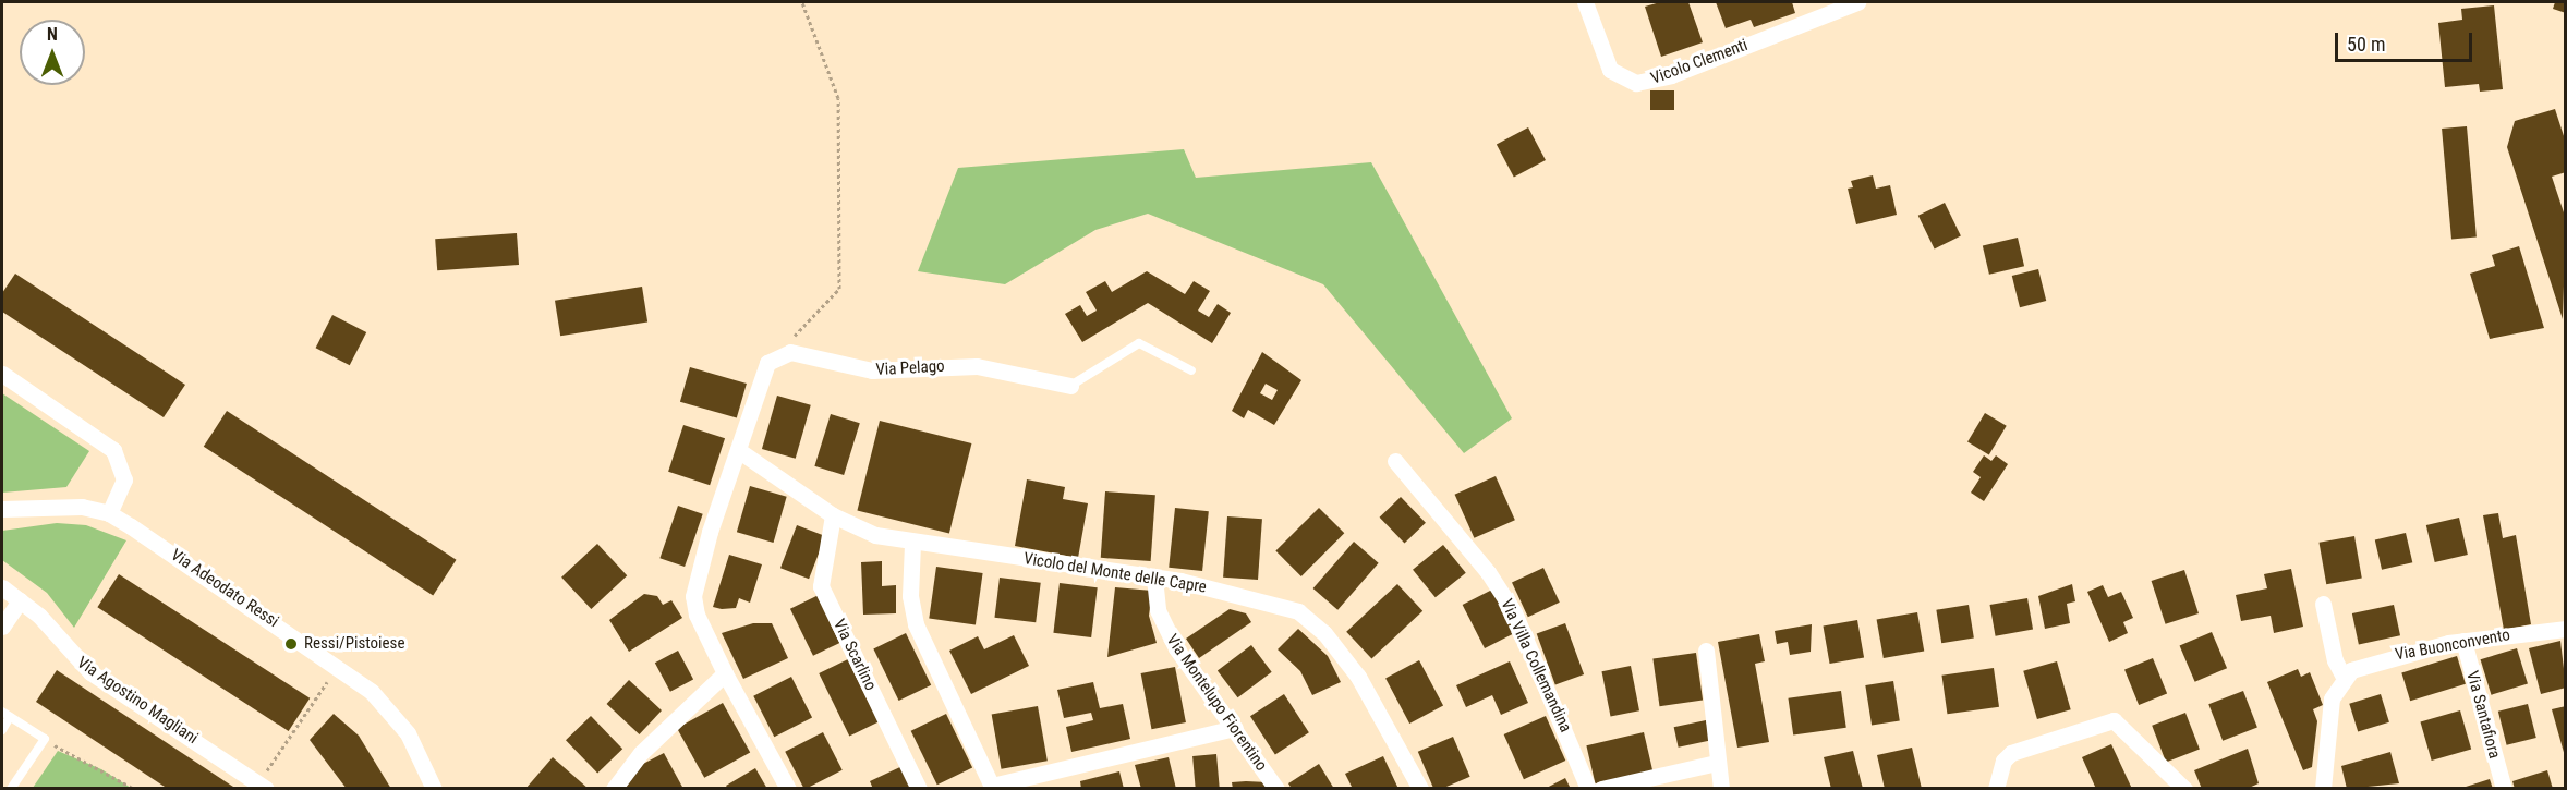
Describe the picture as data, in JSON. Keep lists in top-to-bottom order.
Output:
{
  "streets": {
    "street": [
      "Vicolo Clementi",
      "Via Pelago",
      "Vicolo del Monte delle Capre",
      "Via Adeodato Ressi",
      "Via Buonconvento",
      "Via Scarlino",
      "Via Villa Collemandina",
      "Via Agostino Magliani",
      "Via Montelupo Fiorentino",
      "Via Santafiora"
    ]
  },
  "crossings": [
    ["Vicolo del Monte delle Capre", "Via Scarlino"],
    ["Vicolo del Monte delle Capre", "Via Montelupo Fiorentino"],
    ["Via Buonconvento", "Via Santafiora"]
  ],
  "places": ["Ressi/Pistoiese"],
  "scale_bar": "50 m",
  "north": "top"
}
